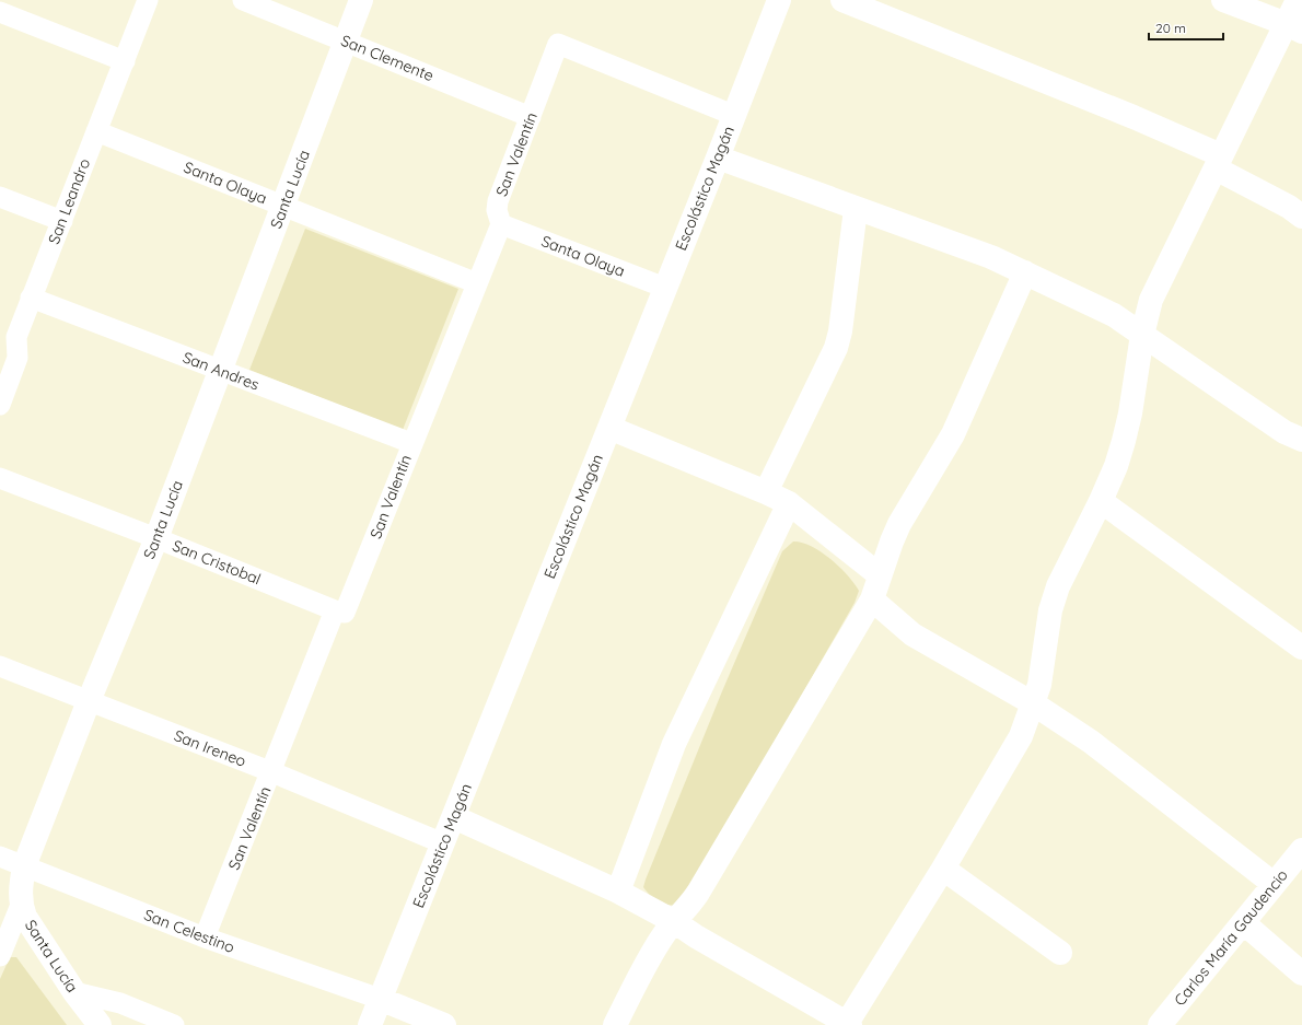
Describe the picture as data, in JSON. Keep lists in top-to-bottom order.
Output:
{
  "streets": {
    "street": [
      "San Clemente",
      "San Valentín",
      "Santa Olaya",
      "Escolástico Magán",
      "Santa Lucía",
      "San Leandro",
      "San Andres",
      "San Cristobal",
      "San Ireneo",
      "San Celestino",
      "Carlos María Gaudencio"
    ]
  },
  "crossings": [
    ["San Clemente", "San Valentín"],
    ["San Clemente", "Santa Lucía"],
    ["San Valentín", "Santa Olaya"],
    ["San Valentín", "Escolástico Magán"],
    ["San Valentín", "San Andres"],
    ["San Valentín", "San Cristobal"],
    ["San Valentín", "San Ireneo"],
    ["San Valentín", "San Celestino"],
    ["Santa Olaya", "Escolástico Magán"],
    ["Santa Olaya", "Santa Lucía"],
    ["Santa Olaya", "San Leandro"],
    ["Escolástico Magán", "San Ireneo"],
    ["Escolástico Magán", "San Celestino"],
    ["Santa Lucía", "San Andres"],
    ["Santa Lucía", "San Cristobal"],
    ["Santa Lucía", "San Ireneo"],
    ["Santa Lucía", "San Celestino"],
    ["San Leandro", "San Andres"]
  ],
  "scale_bar": "20 m"
}
